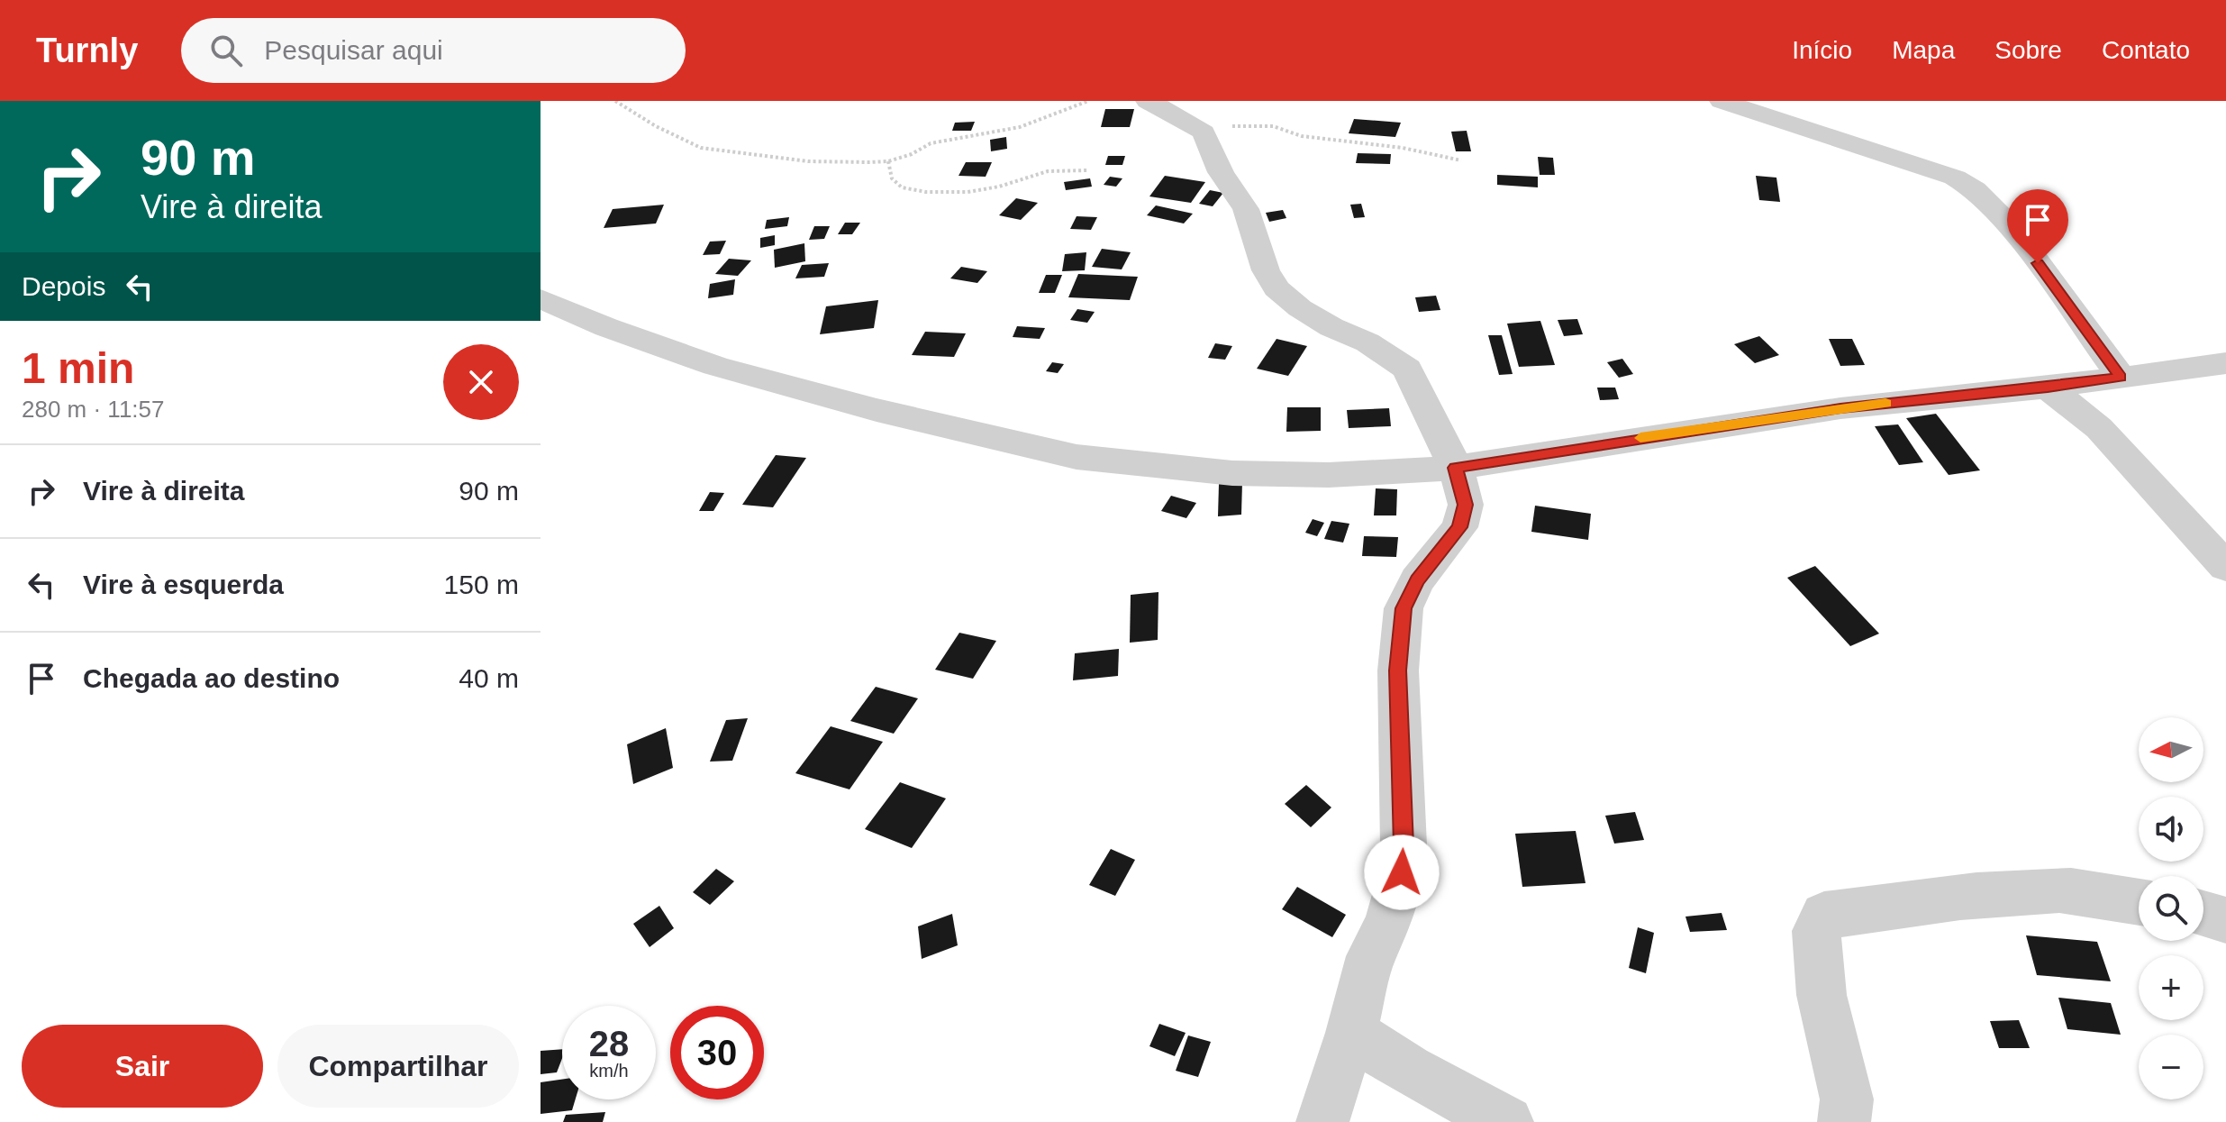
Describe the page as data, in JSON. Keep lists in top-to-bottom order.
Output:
{
  "north": "left",
  "page": {
    "header": "Turnly",
    "search": "Pesquisar aqui",
    "nav": [
      "Início",
      "Mapa",
      "Sobre",
      "Contato"
    ],
    "turn": ["90 m", "Vire à direita"],
    "then": "Depois",
    "heading": ["1 min", "280 m · 11:57"],
    "list": [
      {
        "name": "Vire à direita",
        "value": "90 m"
      },
      {
        "name": "Vire à esquerda",
        "value": "150 m"
      },
      {
        "name": "Chegada ao destino",
        "value": "40 m"
      }
    ],
    "map_buttons": ["+", "−"],
    "speed": "28 km/h",
    "limit": "30",
    "buttons": ["Sair", "Compartilhar"]
  }
}
